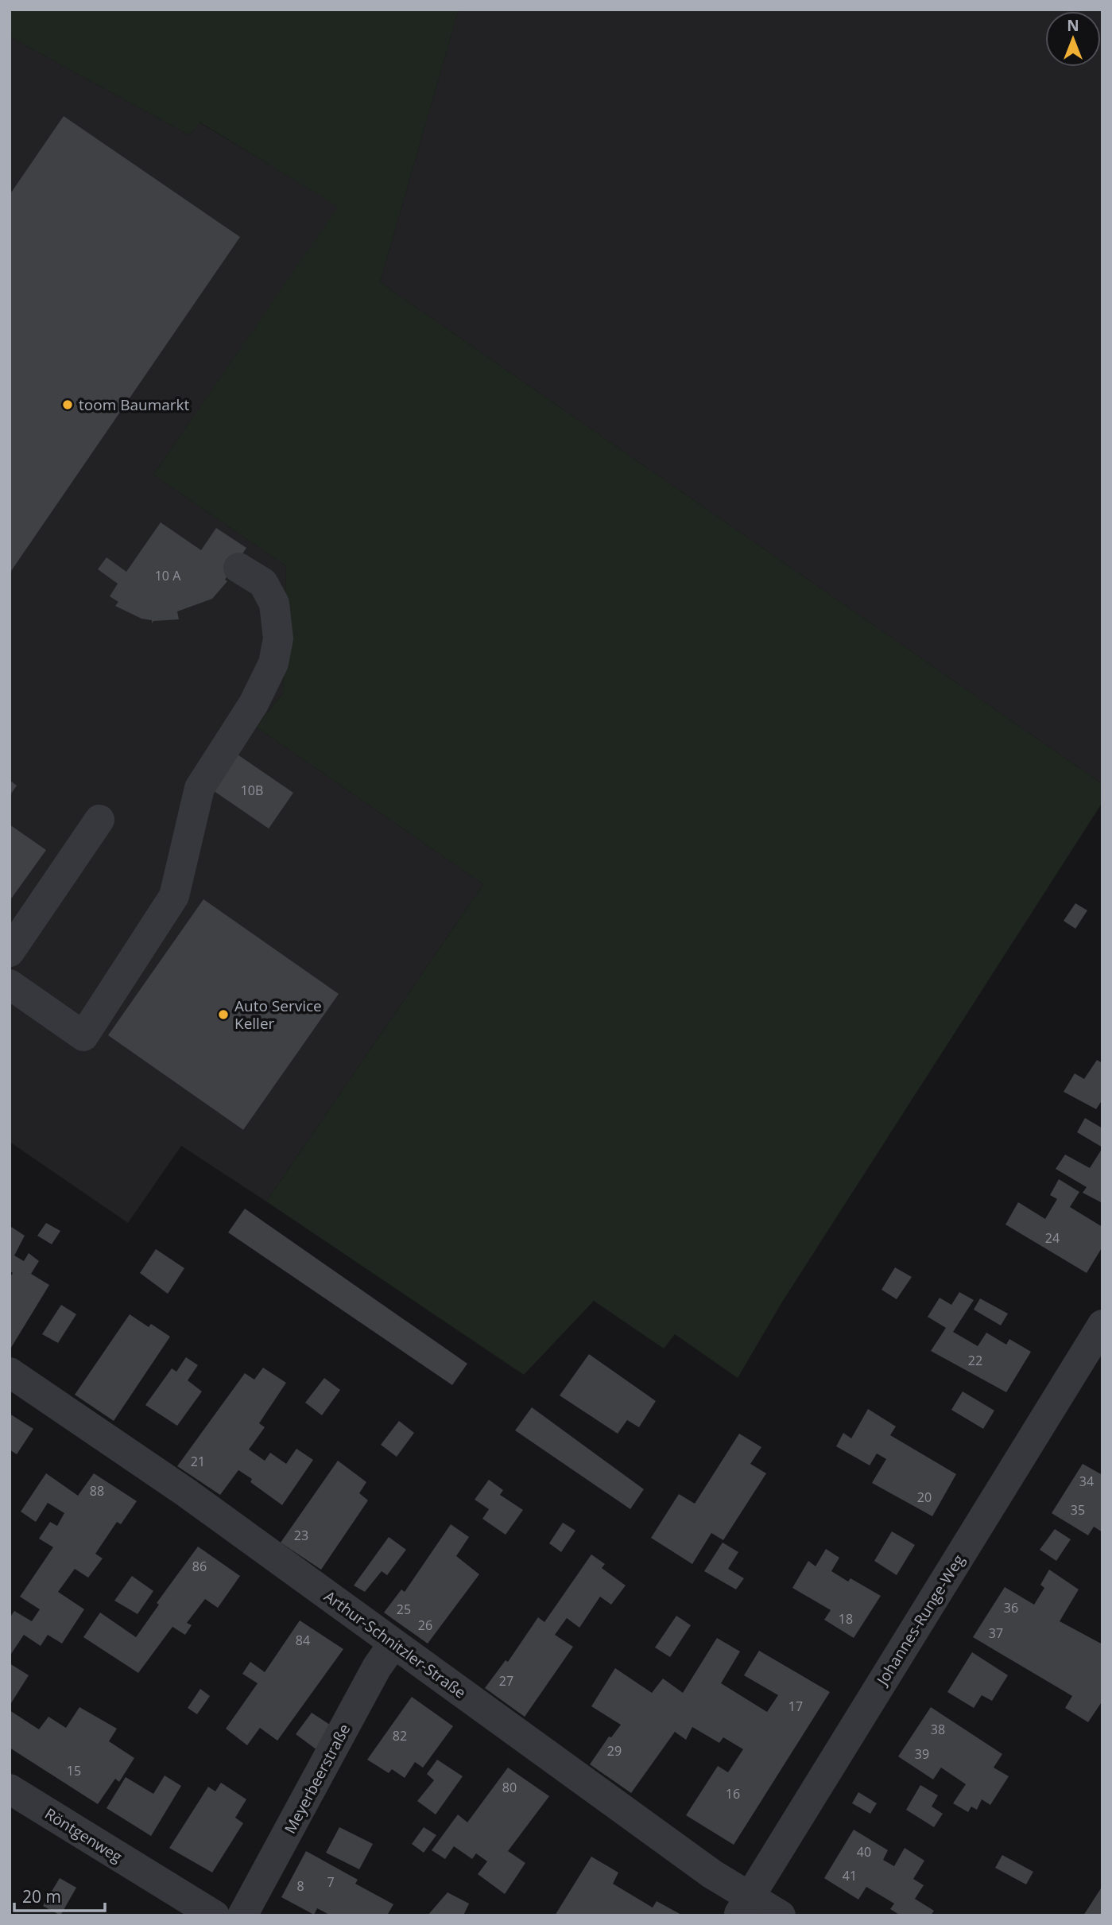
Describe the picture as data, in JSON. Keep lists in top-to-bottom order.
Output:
{
  "streets": {
    "street": [
      "Johannes-Runge-Weg",
      "Arthur-Schnitzler-Straße",
      "Meyerbeerstraße",
      "Röntgenweg"
    ]
  },
  "crossings": [
    ["Johannes-Runge-Weg", "Arthur-Schnitzler-Straße"],
    ["Arthur-Schnitzler-Straße", "Meyerbeerstraße"]
  ],
  "places": ["toom Baumarkt", "Auto Service Keller"],
  "house_numbers": [
    "10 A",
    "10B",
    "24",
    "22",
    "21",
    "34",
    "88",
    "20",
    "35",
    "23",
    "86",
    "36",
    "25",
    "18",
    "26",
    "37",
    "84",
    "27",
    "17",
    "38",
    "82",
    "29",
    "39",
    "15",
    "80",
    "16",
    "40",
    "41",
    "7",
    "8"
  ],
  "scale_bar": "20 m",
  "north": "top"
}
